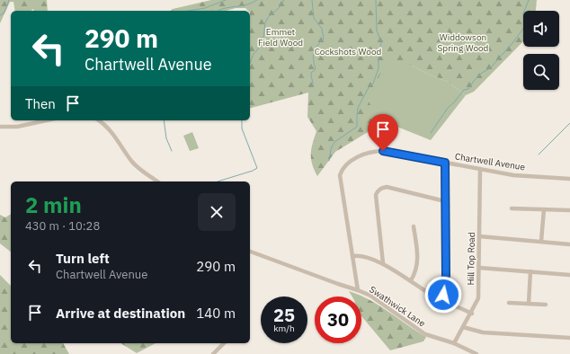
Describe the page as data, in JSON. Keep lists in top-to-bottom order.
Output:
{
  "streets": {
    "street": ["Chartwell Avenue", "Hill Top Road", "Swathwick Lane"]
  },
  "crossings": [
    ["Chartwell Avenue", "Hill Top Road"],
    ["Chartwell Avenue", "Swathwick Lane"],
    ["Hill Top Road", "Swathwick Lane"]
  ],
  "parks": ["Emmet Field Wood", "Widdowson Spring Wood", "Cockshots Wood"],
  "page": {
    "turn": ["290 m", "Chartwell Avenue"],
    "then": "Then",
    "heading": ["2 min", "430 m · 10:28"],
    "list": [
      {
        "name": "Turn left",
        "note": "Chartwell Avenue",
        "value": "290 m"
      },
      {
        "name": "Arrive at destination",
        "value": "140 m"
      }
    ],
    "speed": "25 km/h",
    "limit": "30"
  }
}
